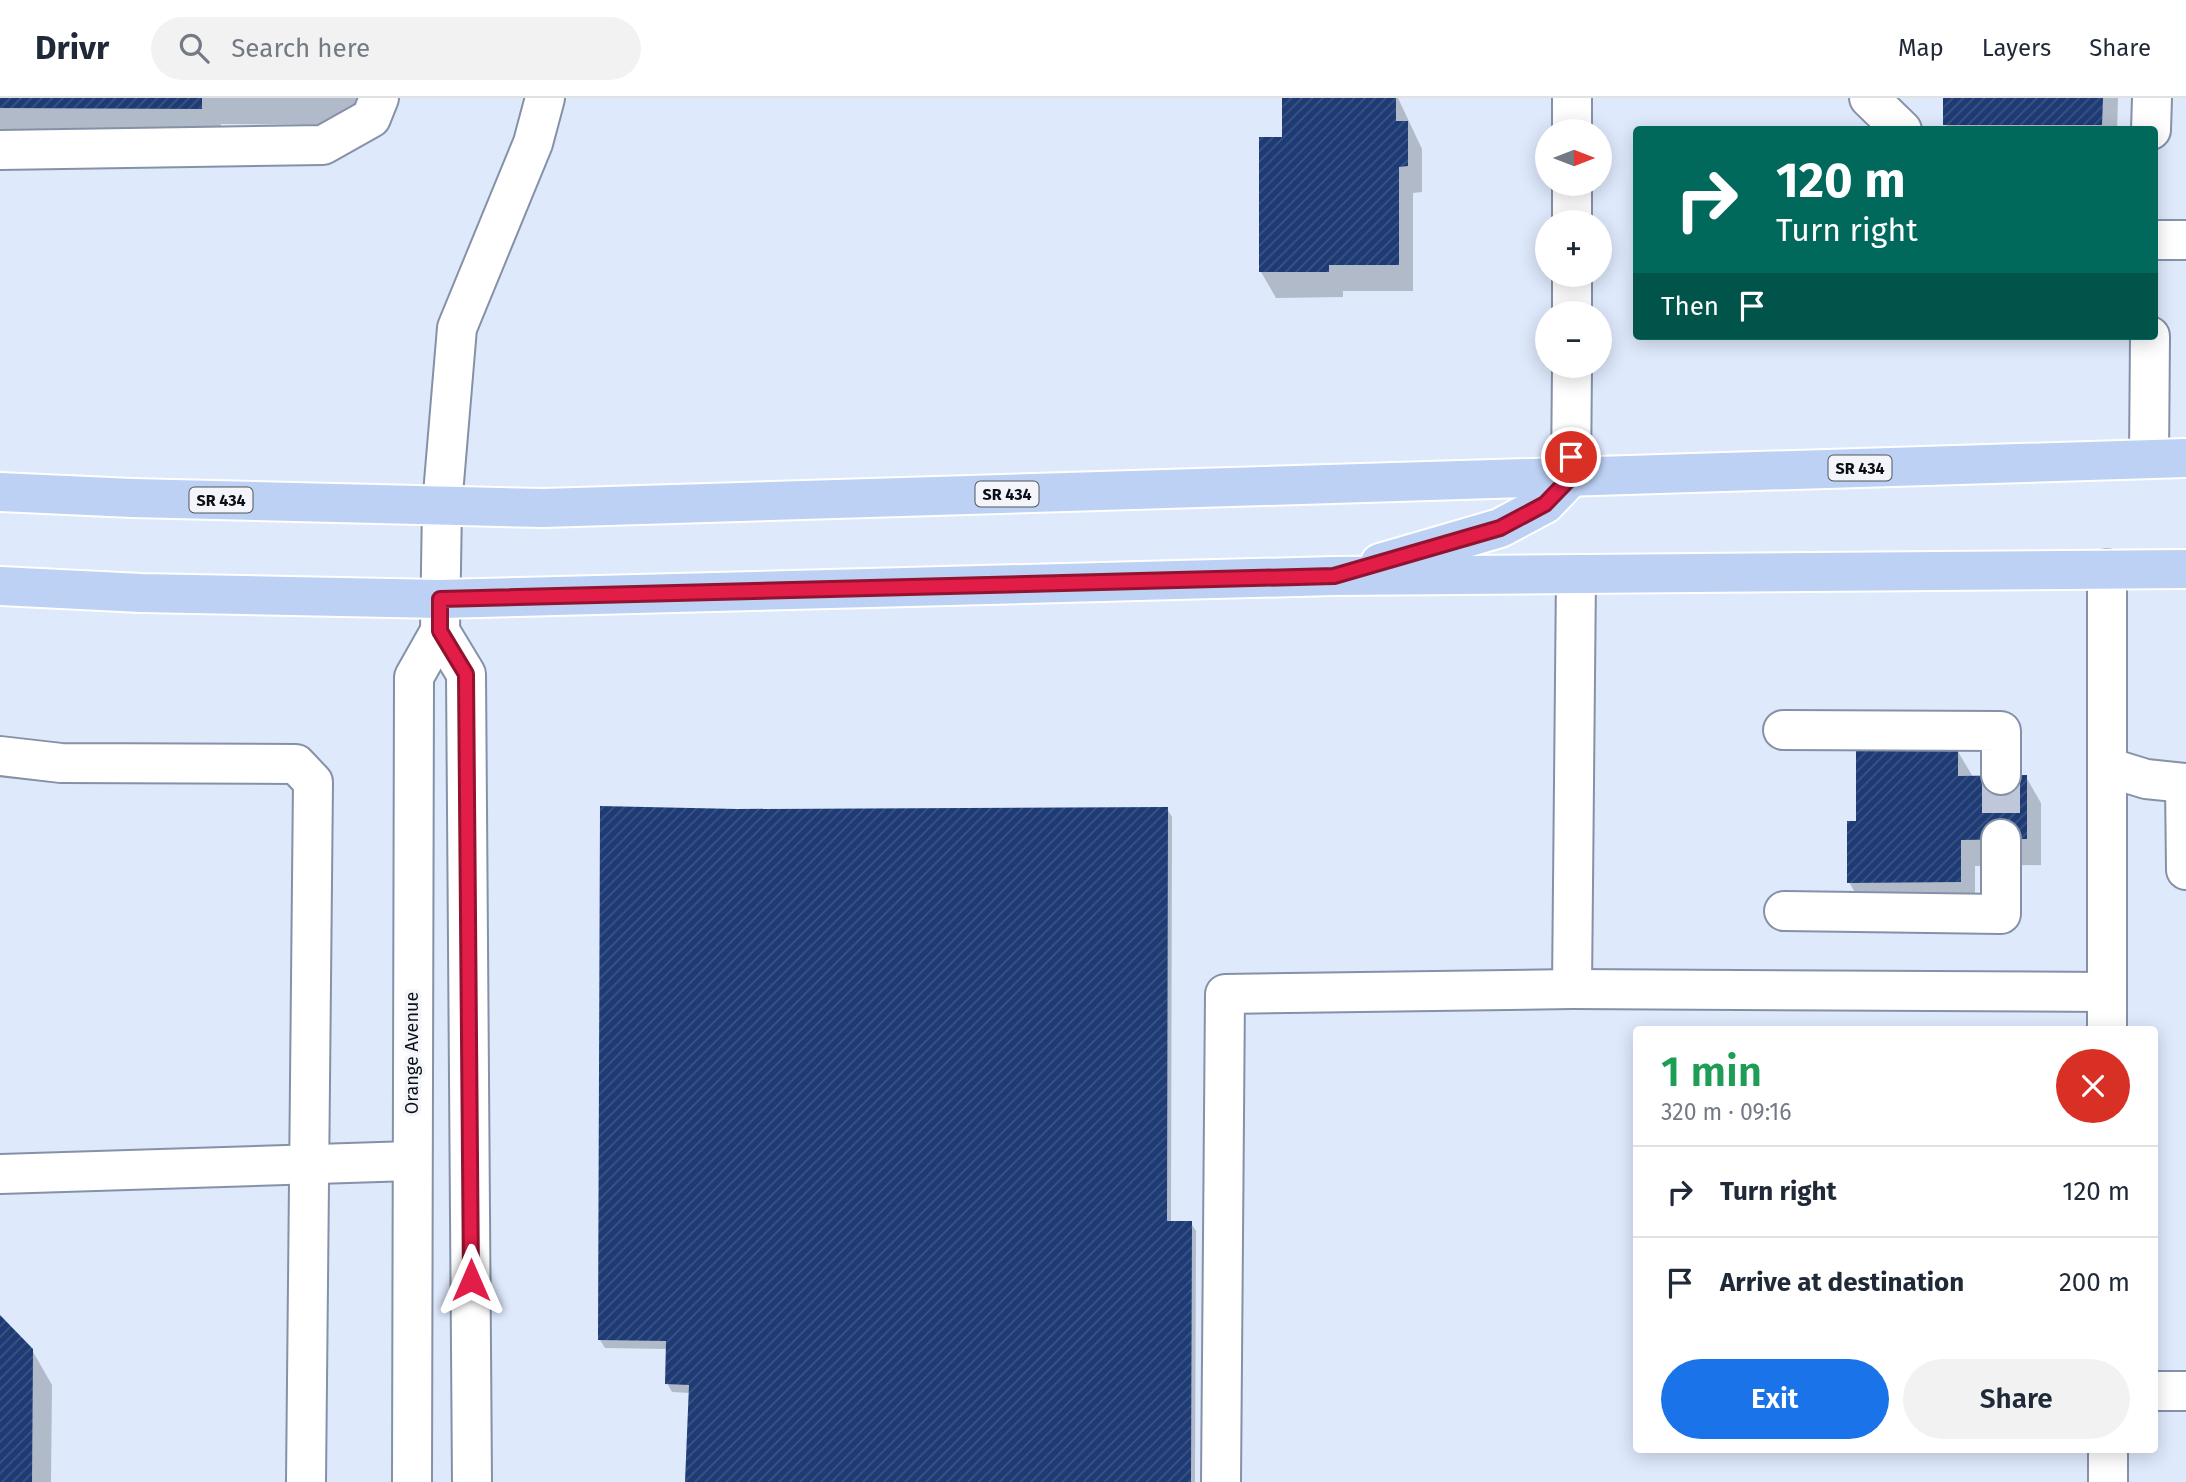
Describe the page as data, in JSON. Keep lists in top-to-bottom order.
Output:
{
  "streets": {
    "main road": ["SR 434"],
    "street": ["Orange Avenue"]
  },
  "crossings": [
    ["SR 434", "Orange Avenue"]
  ],
  "north": "right",
  "page": {
    "header": "Drivr",
    "search": "Search here",
    "nav": ["Map", "Layers", "Share"],
    "map_buttons": ["+", "−"],
    "turn": ["120 m", "Turn right"],
    "then": "Then",
    "heading": ["1 min", "320 m · 09:16"],
    "list": [
      {
        "name": "Turn right",
        "value": "120 m"
      },
      {
        "name": "Arrive at destination",
        "value": "200 m"
      }
    ],
    "buttons": ["Exit", "Share"]
  }
}
